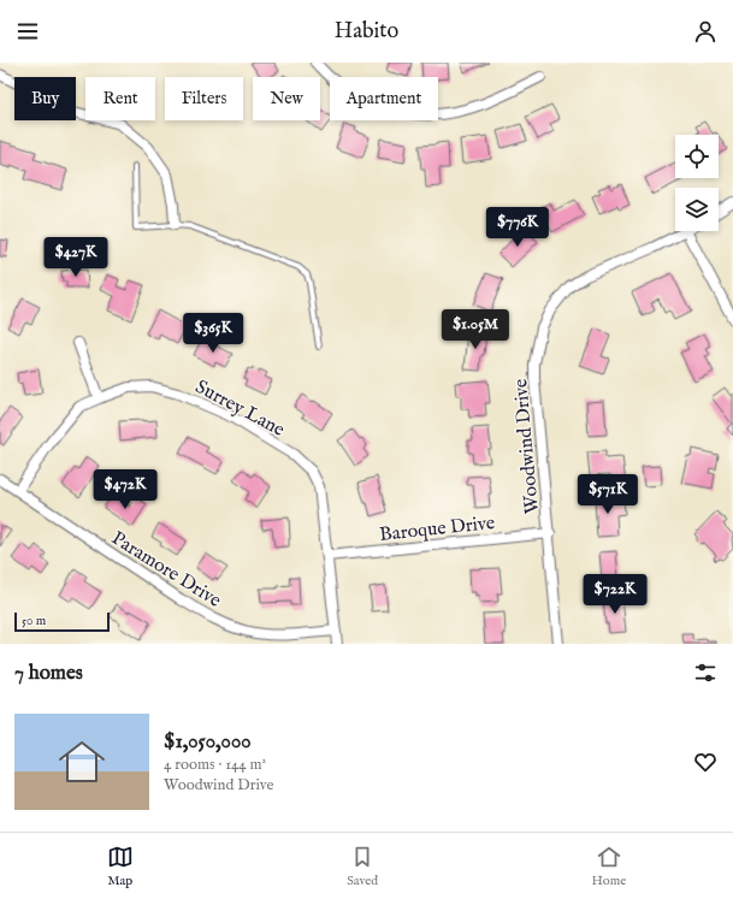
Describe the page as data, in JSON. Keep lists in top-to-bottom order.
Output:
{
  "streets": {
    "street": [
      "Surrey Lane",
      "Woodwind Drive",
      "Baroque Drive",
      "Paramore Drive"
    ]
  },
  "crossings": [
    ["Surrey Lane", "Baroque Drive"],
    ["Surrey Lane", "Paramore Drive"],
    ["Woodwind Drive", "Baroque Drive"]
  ],
  "scale_bar": "50 m",
  "page": {
    "header": "Habito",
    "chip": [
      "Buy",
      "Rent",
      "Filters",
      "New",
      "Apartment"
    ],
    "price": [
      "$776K",
      "$427K",
      "$1.05M",
      "$365K",
      "$472K",
      "$571K",
      "$722K"
    ],
    "scale": "50 m",
    "heading": "7 homes",
    "list": [
      {
        "name": "$1,050,000",
        "note": "4 rooms · 144 m² · Woodwind Drive"
      }
    ],
    "tabs": ["Map", "Saved", "Home"]
  }
}
